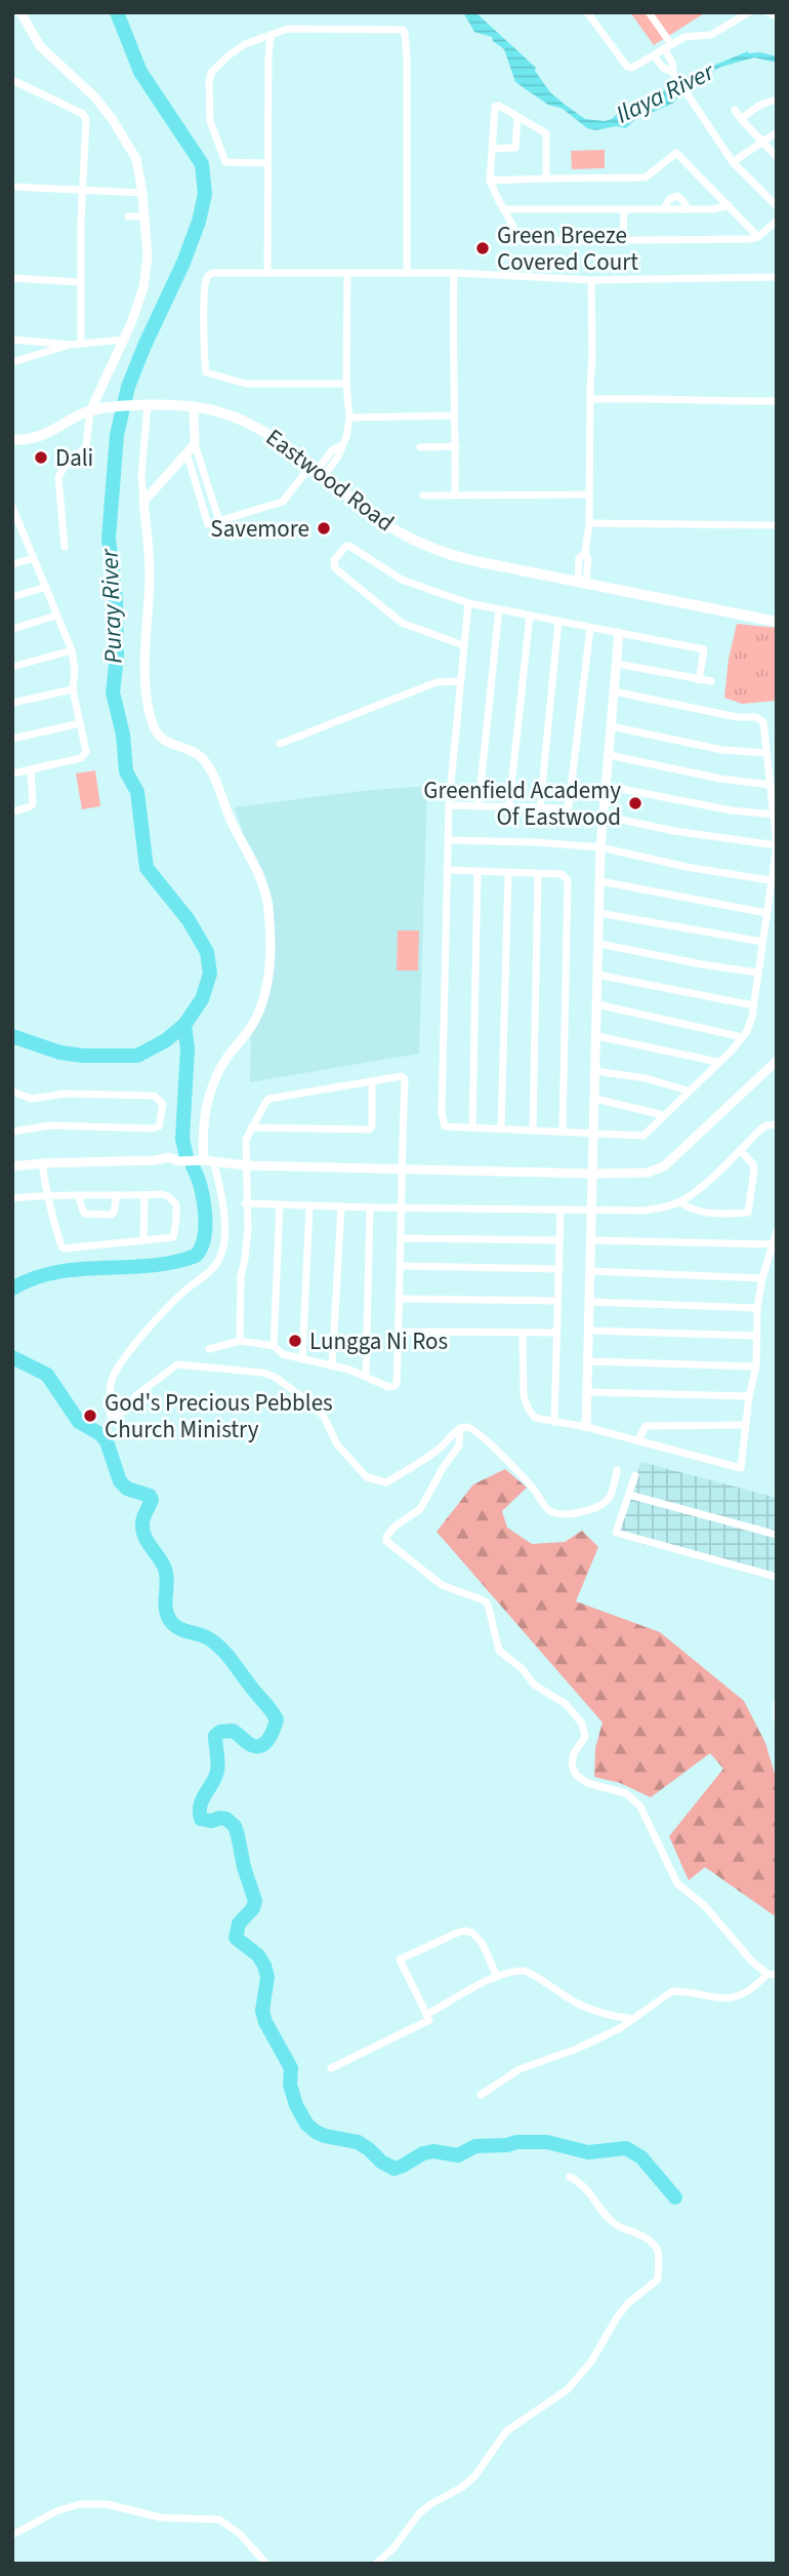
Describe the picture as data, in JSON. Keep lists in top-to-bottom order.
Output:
{
  "streets": {
    "main road": ["Eastwood Road"]
  },
  "water": ["Ilaya River", "Puray River"],
  "places": [
    "Green Breeze Covered Court",
    "Dali",
    "Savemore",
    "Greenfield Academy Of Eastwood",
    "Lungga Ni Ros",
    "God's Precious Pebbles Church Ministry"
  ]
}
